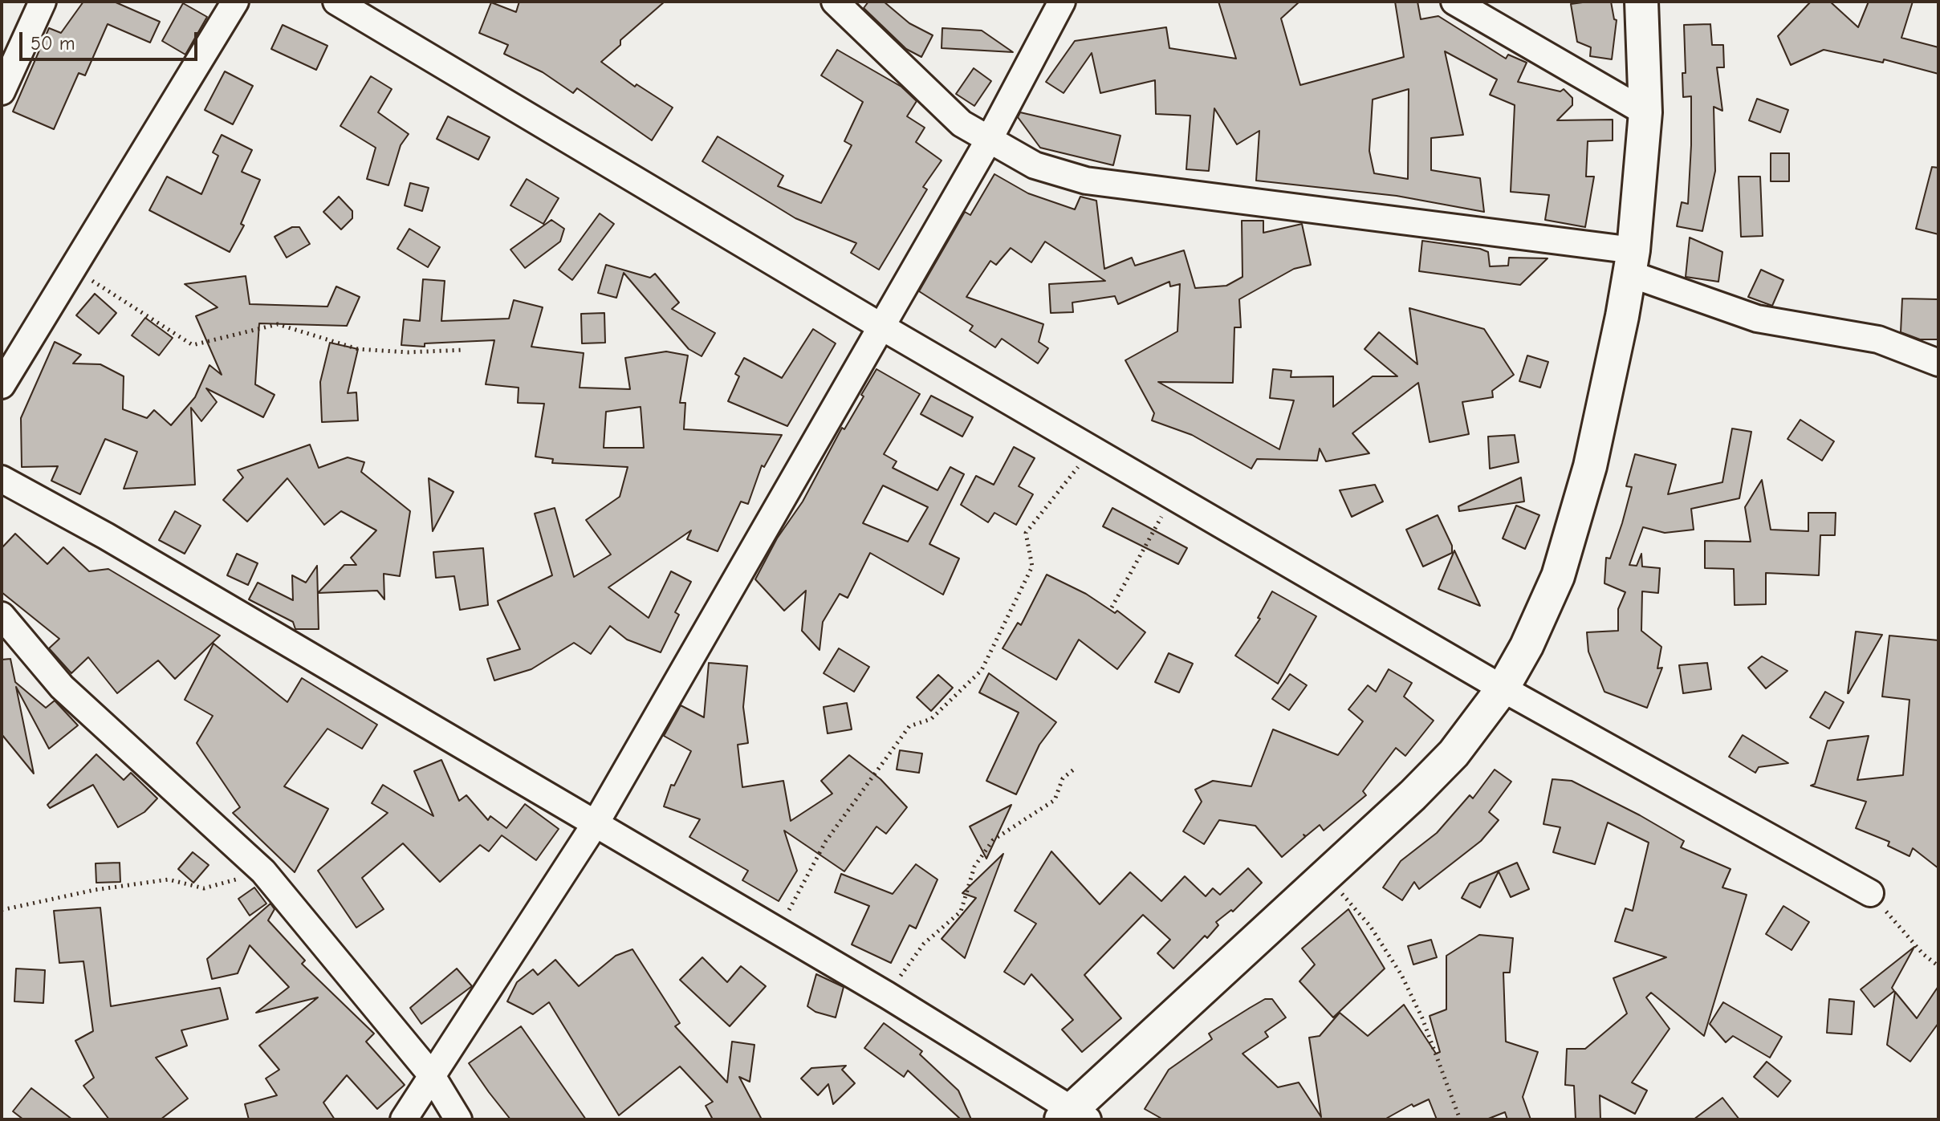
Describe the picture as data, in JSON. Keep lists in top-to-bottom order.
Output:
{
  "scale_bar": "50 m"
}
